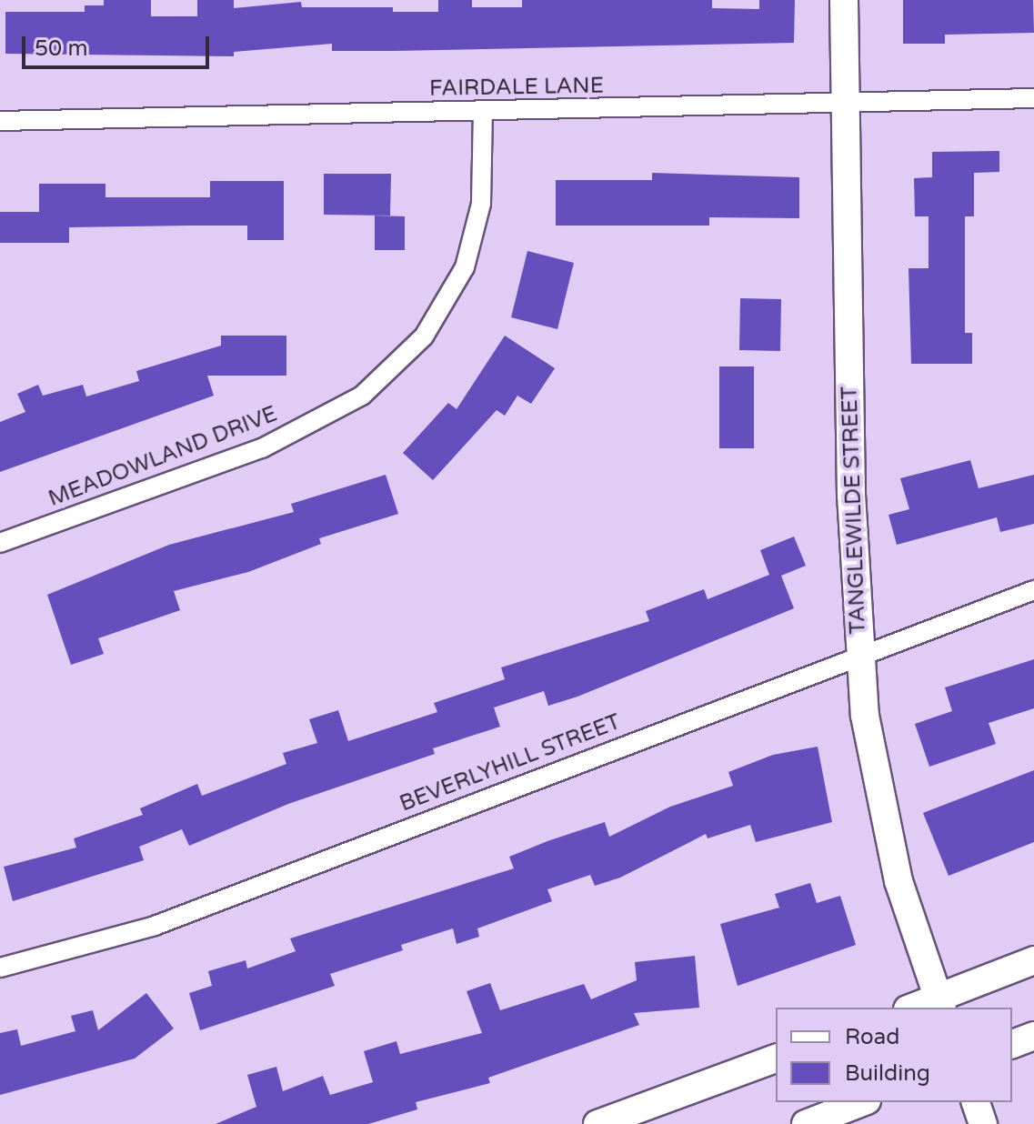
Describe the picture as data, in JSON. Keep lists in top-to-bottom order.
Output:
{
  "streets": {
    "street": [
      "FAIRDALE LANE",
      "MEADOWLAND DRIVE",
      "TANGLEWILDE STREET",
      "BEVERLYHILL STREET"
    ]
  },
  "crossings": [
    ["FAIRDALE LANE", "MEADOWLAND DRIVE"],
    ["FAIRDALE LANE", "TANGLEWILDE STREET"],
    ["TANGLEWILDE STREET", "BEVERLYHILL STREET"]
  ],
  "legend": ["Road", "Building"],
  "scale_bar": "50 m"
}
